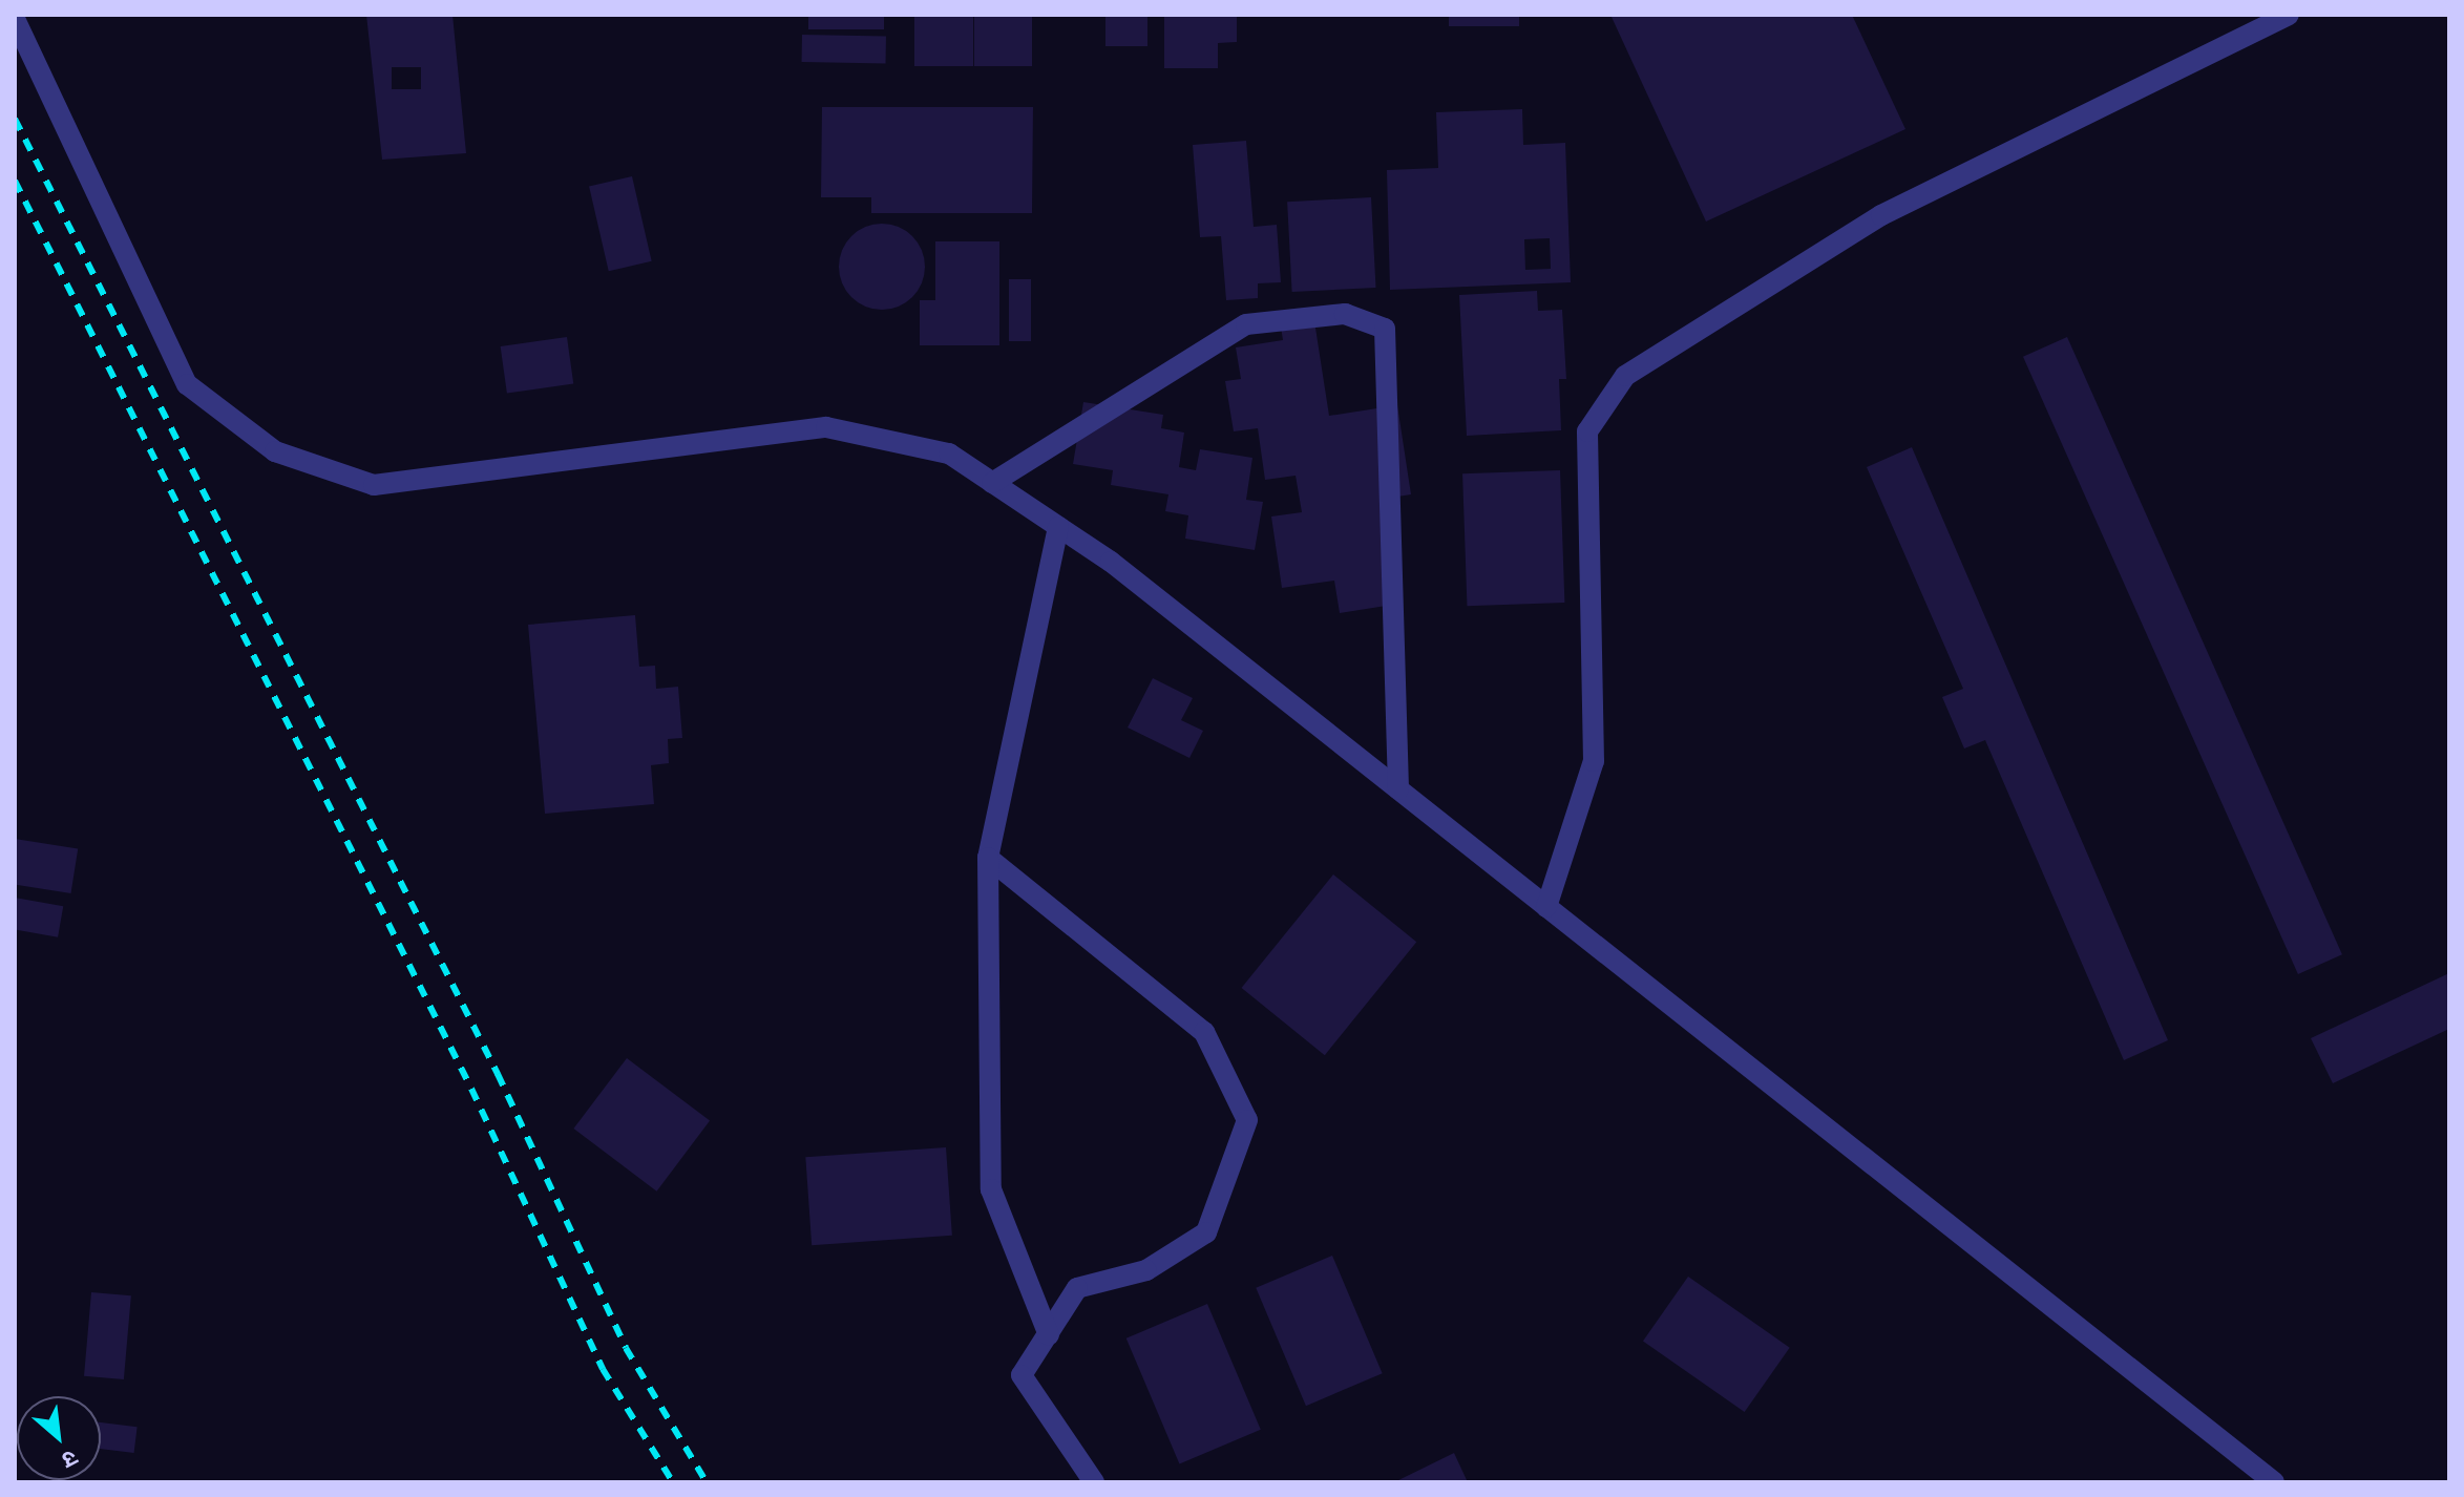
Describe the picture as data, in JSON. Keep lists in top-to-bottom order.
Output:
{
  "north": "bottom right"
}
